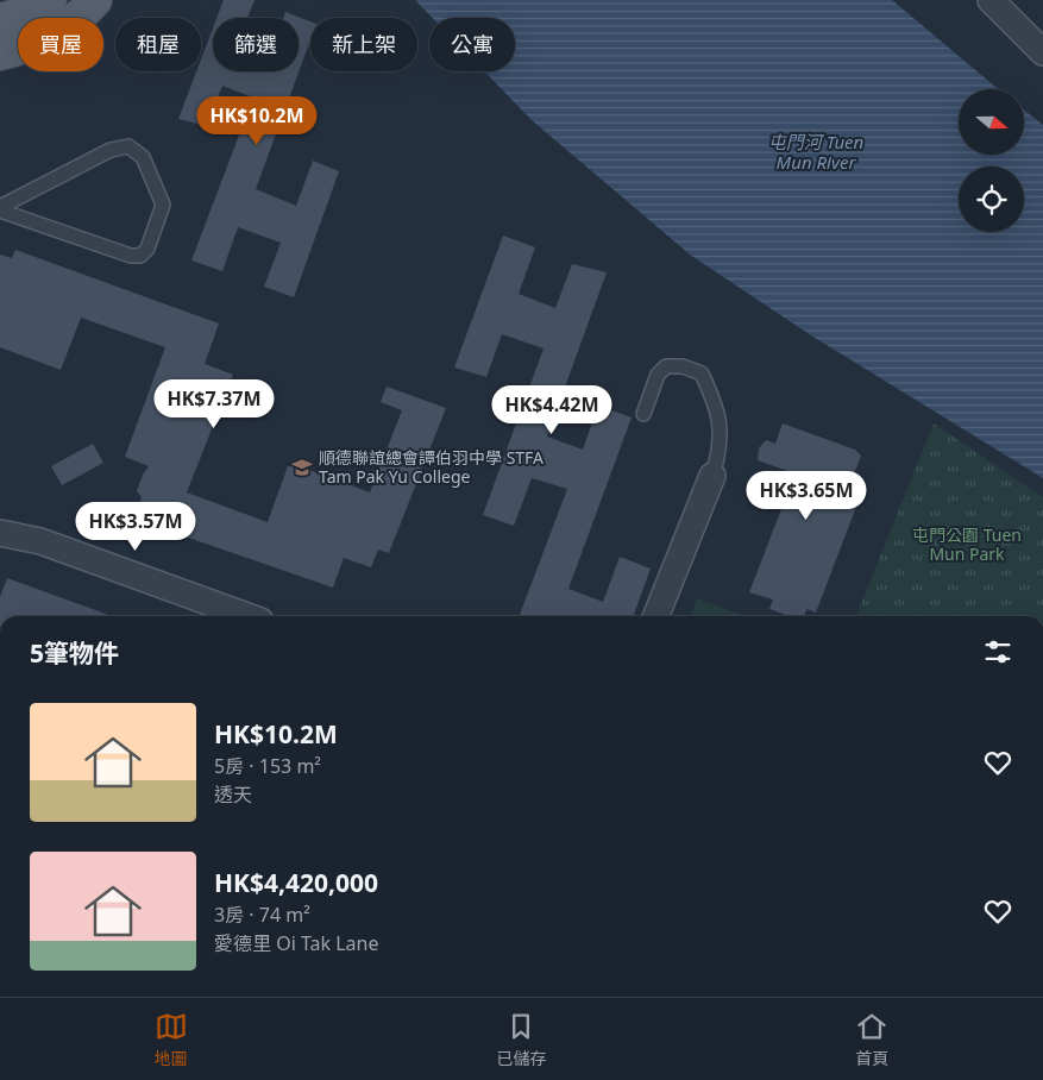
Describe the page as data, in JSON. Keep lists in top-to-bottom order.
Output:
{
  "water": ["屯門河 Tuen Mun River"],
  "parks": ["屯門公園 Tuen Mun Park"],
  "places": {
    "school or university": ["順德聯誼總會譚伯羽中學 STFA Tam Pak Yu College"]
  },
  "north": "right",
  "page": {
    "chip": [
      "買屋",
      "租屋",
      "篩選",
      "新上架",
      "公寓"
    ],
    "price": [
      "HK$10.2M",
      "HK$7.37M",
      "HK$4.42M",
      "HK$3.65M",
      "HK$3.57M"
    ],
    "heading": "5筆物件",
    "list": [
      {
        "name": "HK$10.2M",
        "note": "5房 · 153 m² · 透天"
      },
      {
        "name": "HK$4,420,000",
        "note": "3房 · 74 m² · 愛德里 Oi Tak Lane"
      }
    ],
    "tabs": ["地圖", "已儲存", "首頁"]
  }
}
